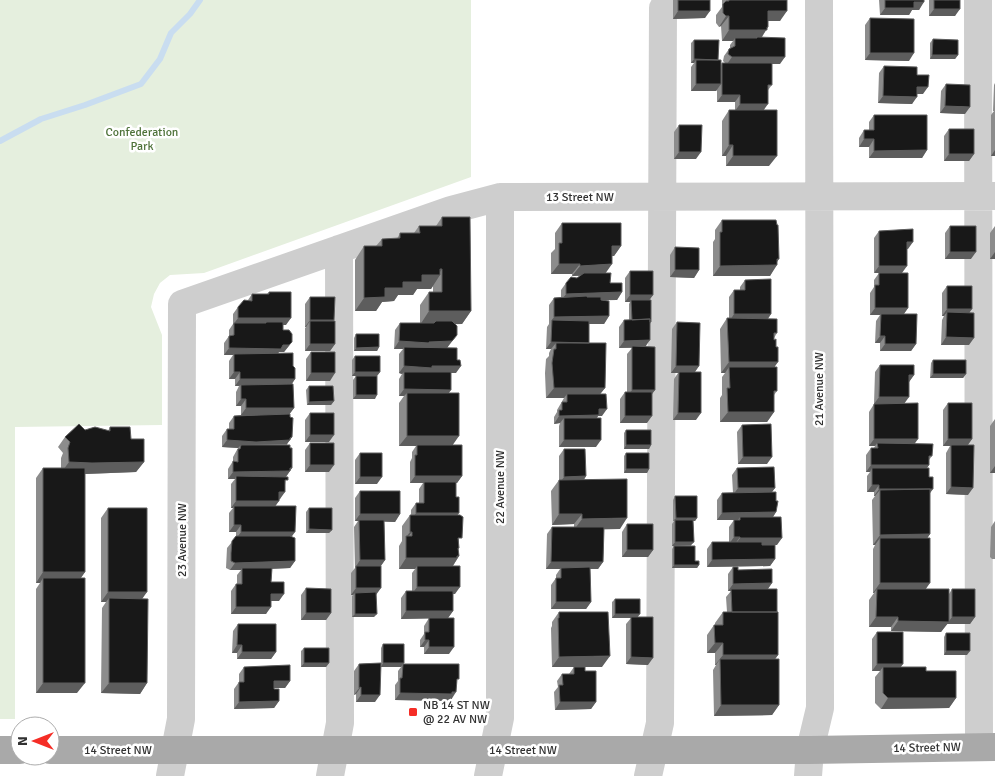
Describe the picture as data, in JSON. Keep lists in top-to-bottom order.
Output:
{
  "streets": {
    "main road": ["14 Street NW"],
    "street": [
      "13 Street NW",
      "21 Avenue NW",
      "22 Avenue NW",
      "23 Avenue NW"
    ]
  },
  "crossings": [
    ["13 Street NW", "21 Avenue NW"],
    ["13 Street NW", "22 Avenue NW"],
    ["13 Street NW", "23 Avenue NW"],
    ["21 Avenue NW", "14 Street NW"],
    ["22 Avenue NW", "14 Street NW"],
    ["23 Avenue NW", "14 Street NW"]
  ],
  "parks": ["Confederation Park"],
  "places": {
    "transit": ["NB 14 ST NW @ 22 AV NW"]
  },
  "north": "left"
}
